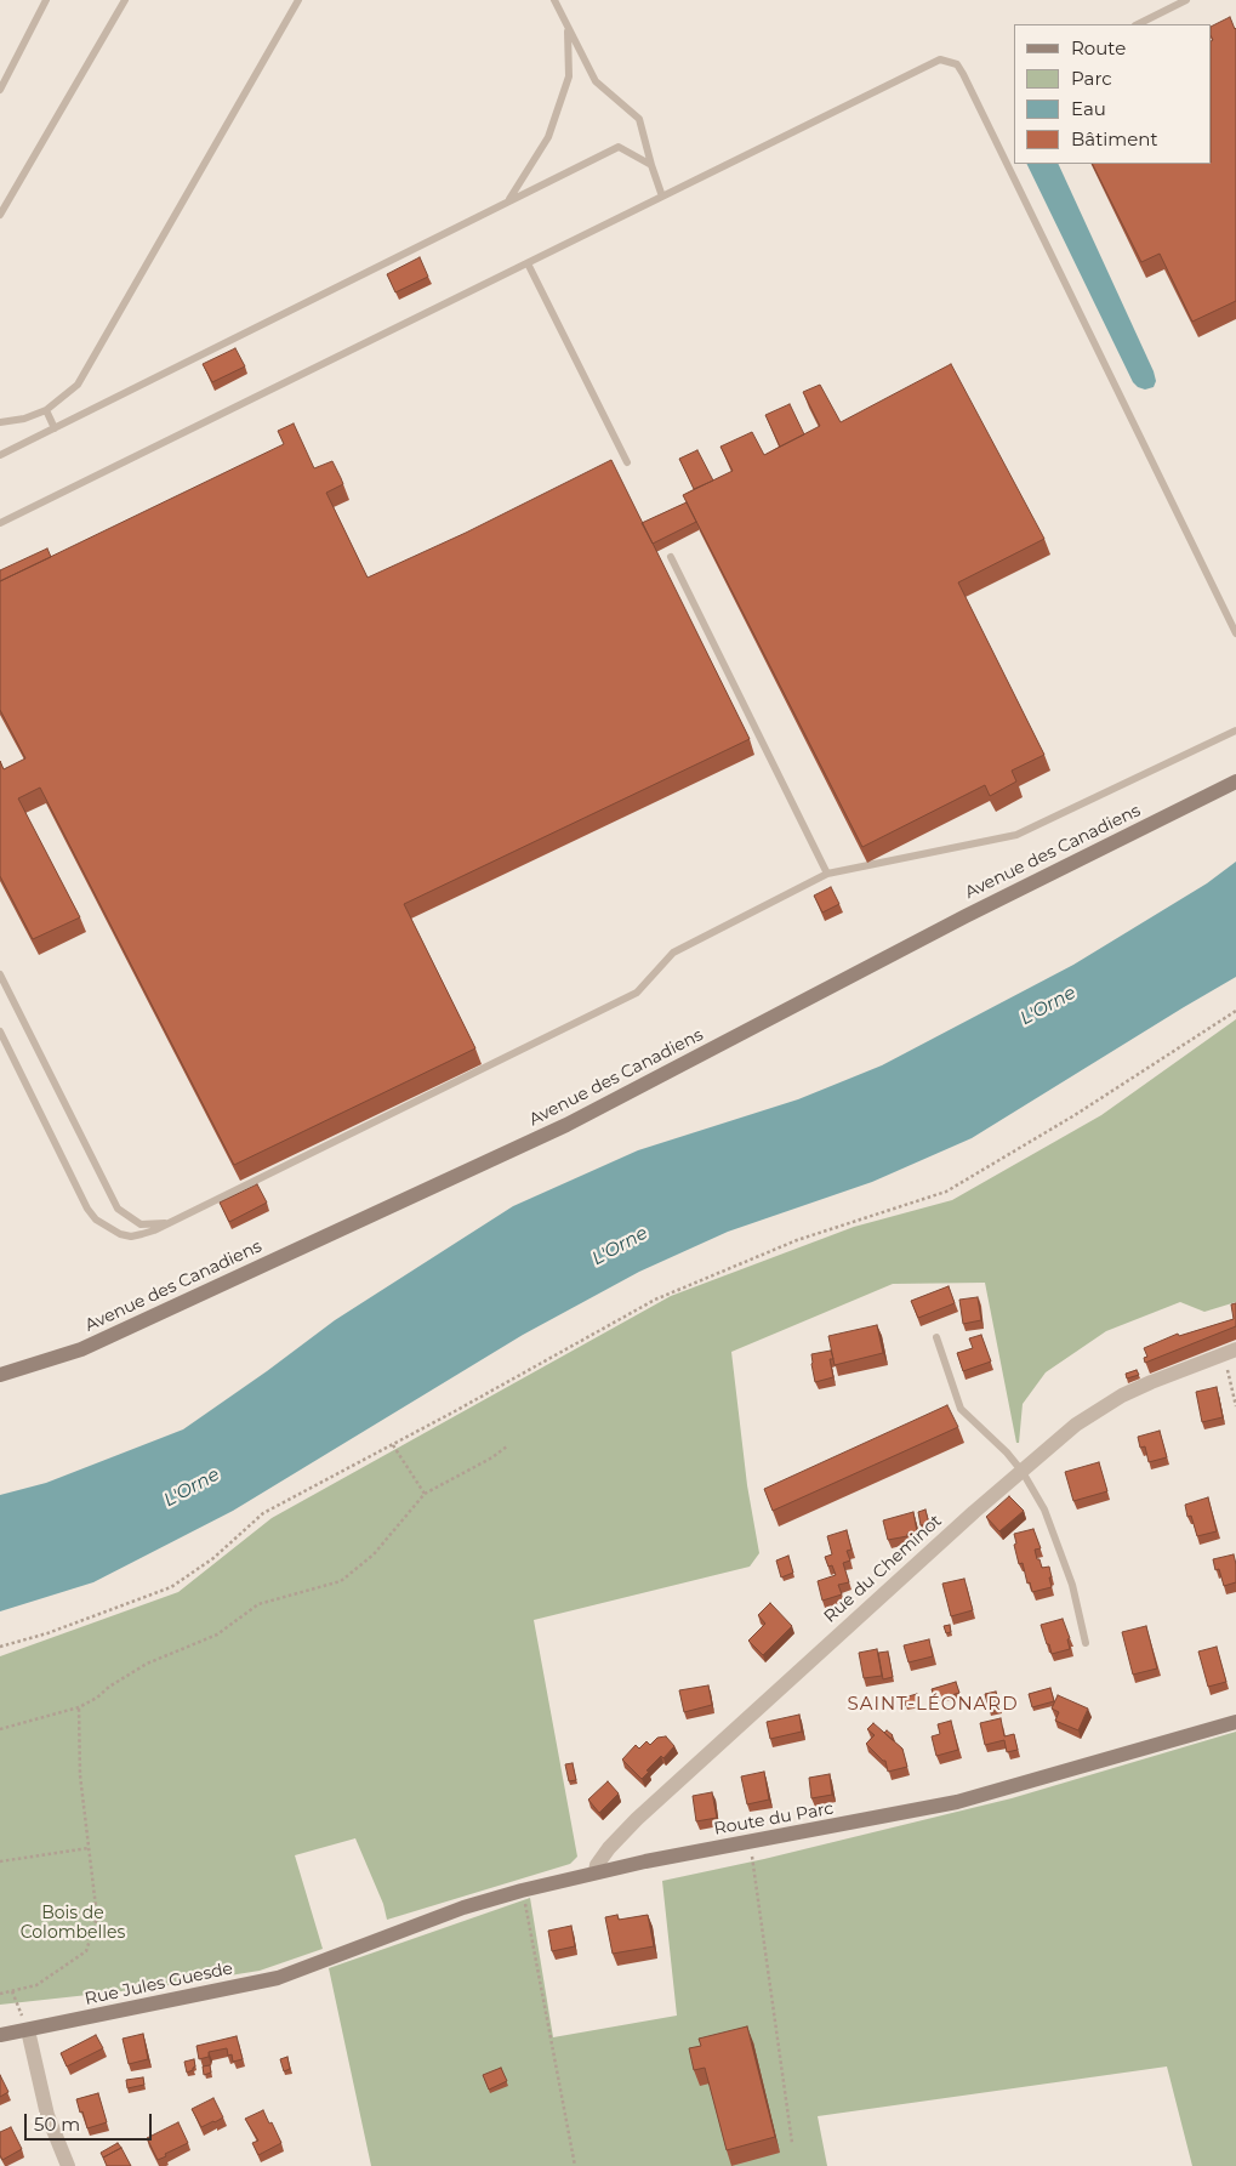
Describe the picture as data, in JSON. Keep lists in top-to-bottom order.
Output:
{
  "streets": {
    "street": [
      "Avenue des Canadiens",
      "Rue du Cheminot",
      "Route du Parc",
      "Rue Jules Guesde"
    ]
  },
  "crossings": [
    ["Rue du Cheminot", "Route du Parc"],
    ["Route du Parc", "Rue Jules Guesde"]
  ],
  "districts": ["SAINT-LÉONARD"],
  "water": ["L'Orne"],
  "parks": ["Bois de Colombelles"],
  "legend": [
    "Route",
    "Parc",
    "Eau",
    "Bâtiment"
  ],
  "scale_bar": "50 m"
}
